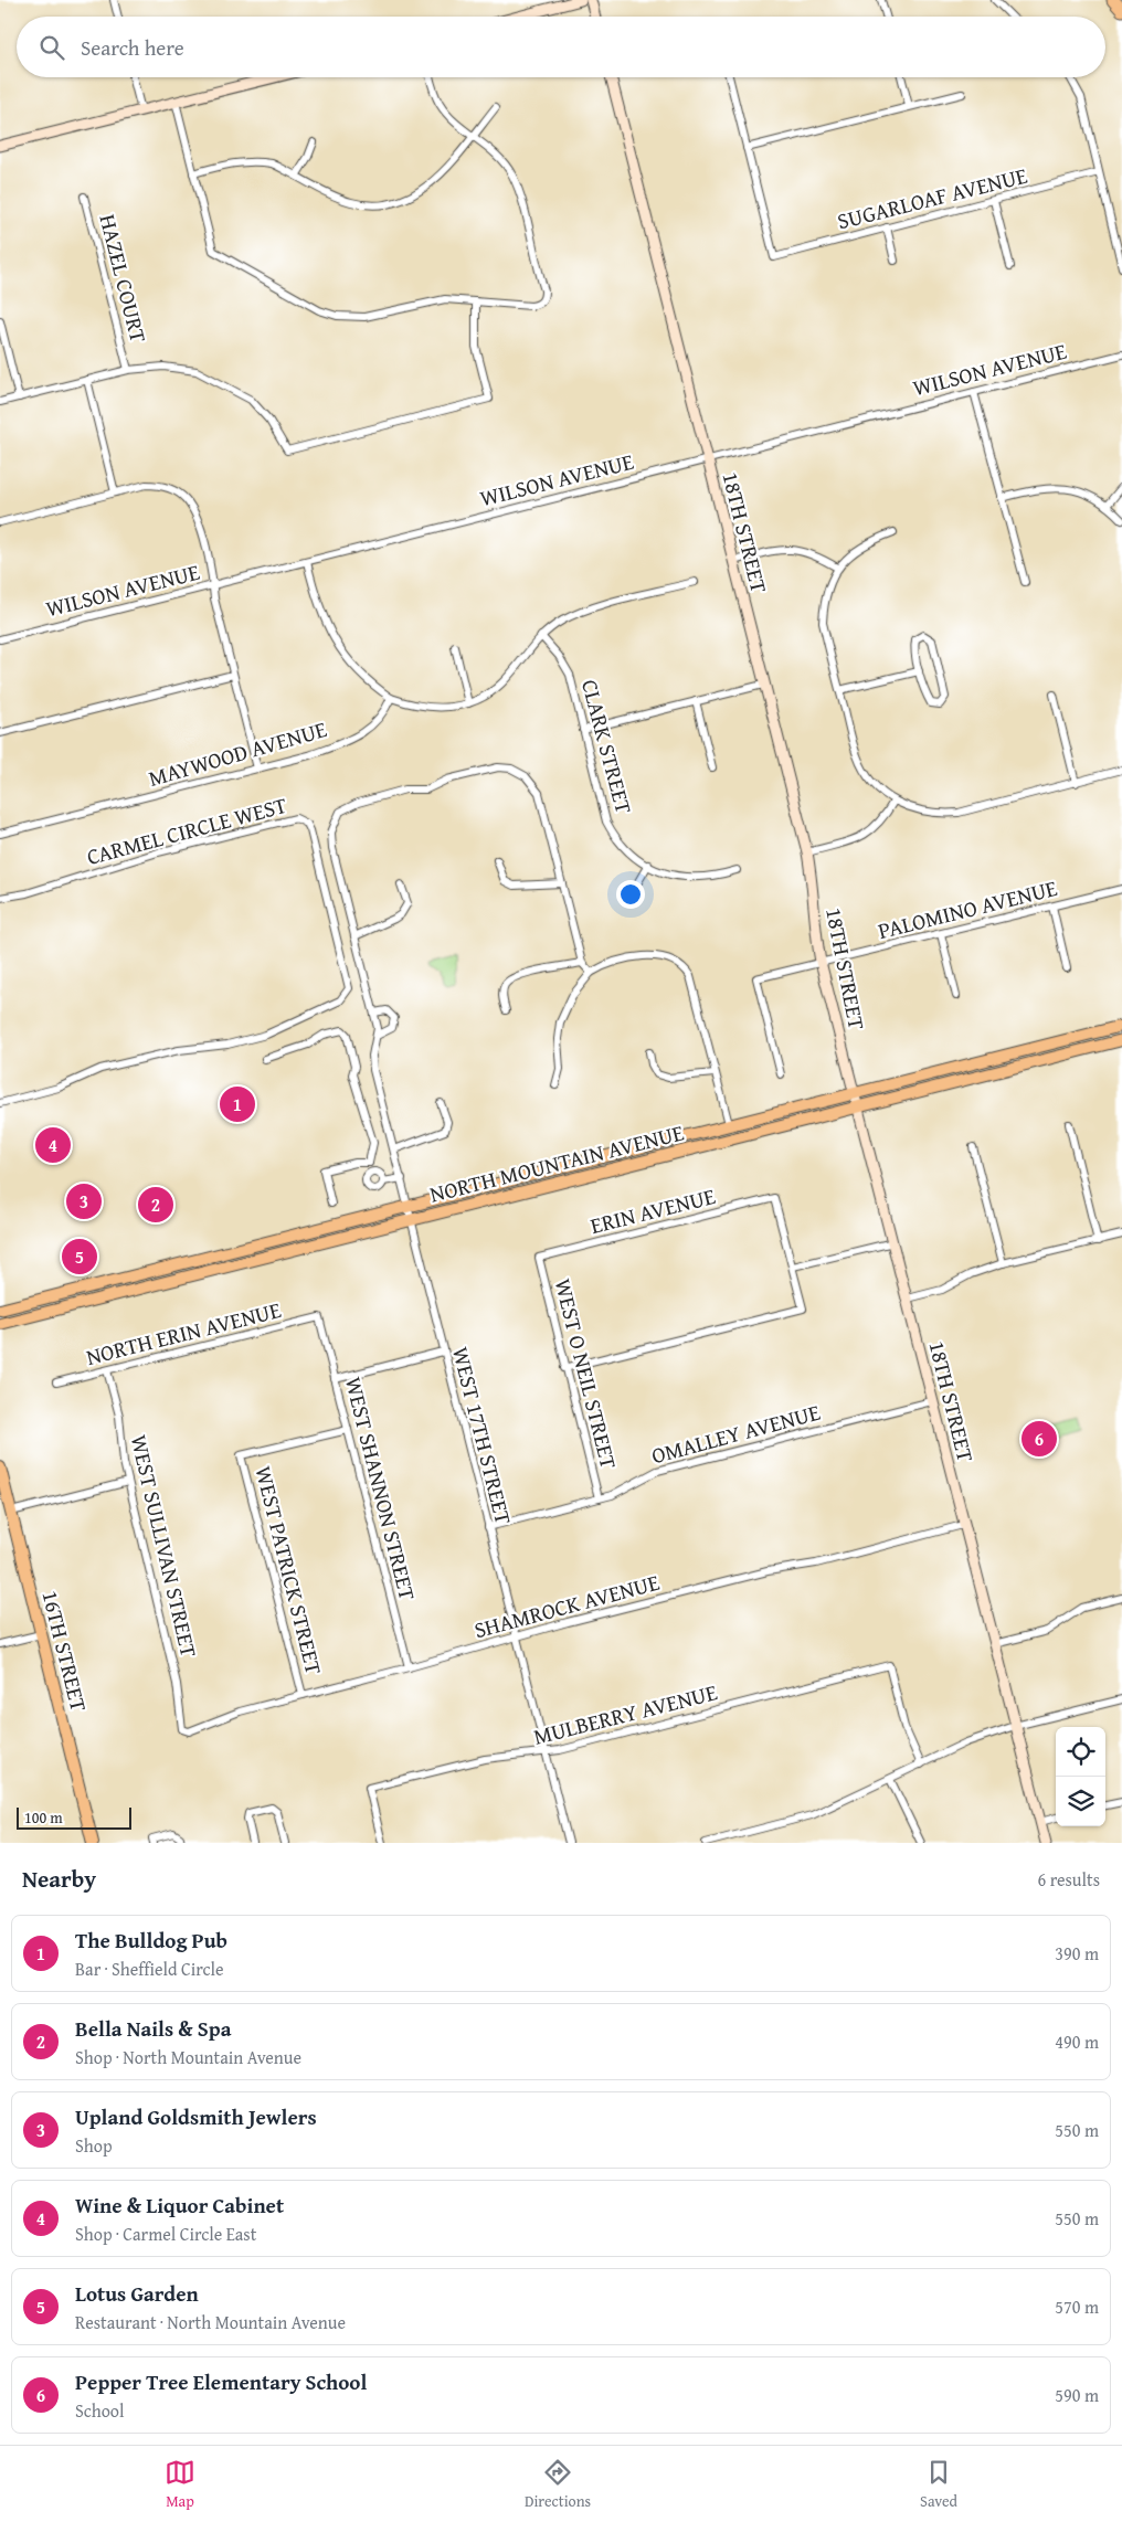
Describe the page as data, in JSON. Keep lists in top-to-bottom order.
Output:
{
  "streets": {
    "main road": ["18TH STREET", "NORTH MOUNTAIN AVENUE", "16TH STREET"],
    "street": [
      "SUGARLOAF AVENUE",
      "HAZEL COURT",
      "WILSON AVENUE",
      "CLARK STREET",
      "MAYWOOD AVENUE",
      "CARMEL CIRCLE WEST",
      "PALOMINO AVENUE",
      "ERIN AVENUE",
      "NORTH ERIN AVENUE",
      "WEST O NEIL STREET",
      "OMALLEY AVENUE",
      "WEST 17TH STREET",
      "WEST SHANNON STREET",
      "WEST SULLIVAN STREET",
      "WEST PATRICK STREET",
      "SHAMROCK AVENUE",
      "MULBERRY AVENUE"
    ]
  },
  "crossings": [
    ["WILSON AVENUE", "18TH STREET"],
    ["18TH STREET", "PALOMINO AVENUE"],
    ["18TH STREET", "NORTH MOUNTAIN AVENUE"],
    ["18TH STREET", "OMALLEY AVENUE"],
    ["18TH STREET", "SHAMROCK AVENUE"],
    ["NORTH MOUNTAIN AVENUE", "WEST 17TH STREET"],
    ["ERIN AVENUE", "WEST O NEIL STREET"],
    ["NORTH ERIN AVENUE", "WEST SHANNON STREET"],
    ["NORTH ERIN AVENUE", "WEST SULLIVAN STREET"],
    ["WEST O NEIL STREET", "OMALLEY AVENUE"],
    ["OMALLEY AVENUE", "WEST 17TH STREET"],
    ["WEST 17TH STREET", "SHAMROCK AVENUE"],
    ["WEST 17TH STREET", "MULBERRY AVENUE"],
    ["WEST SHANNON STREET", "WEST PATRICK STREET"],
    ["WEST SHANNON STREET", "SHAMROCK AVENUE"],
    ["WEST SULLIVAN STREET", "SHAMROCK AVENUE"],
    ["WEST PATRICK STREET", "SHAMROCK AVENUE"]
  ],
  "scale_bar": "100 m",
  "page": {
    "search": "Search here",
    "pins": [
      "1",
      "4",
      "3",
      "2",
      "5",
      "6"
    ],
    "scale": "100 m",
    "heading": ["Nearby", "6 results"],
    "list": [
      {
        "mark": "1",
        "name": "The Bulldog Pub",
        "note": "Bar · Sheffield Circle",
        "value": "390 m"
      },
      {
        "mark": "2",
        "name": "Bella Nails & Spa",
        "note": "Shop · North Mountain Avenue",
        "value": "490 m"
      },
      {
        "mark": "3",
        "name": "Upland Goldsmith Jewlers",
        "note": "Shop",
        "value": "550 m"
      },
      {
        "mark": "4",
        "name": "Wine & Liquor Cabinet",
        "note": "Shop · Carmel Circle East",
        "value": "550 m"
      },
      {
        "mark": "5",
        "name": "Lotus Garden",
        "note": "Restaurant · North Mountain Avenue",
        "value": "570 m"
      },
      {
        "mark": "6",
        "name": "Pepper Tree Elementary School",
        "note": "School",
        "value": "590 m"
      }
    ],
    "nav": ["Map", "Directions", "Saved"]
  }
}
